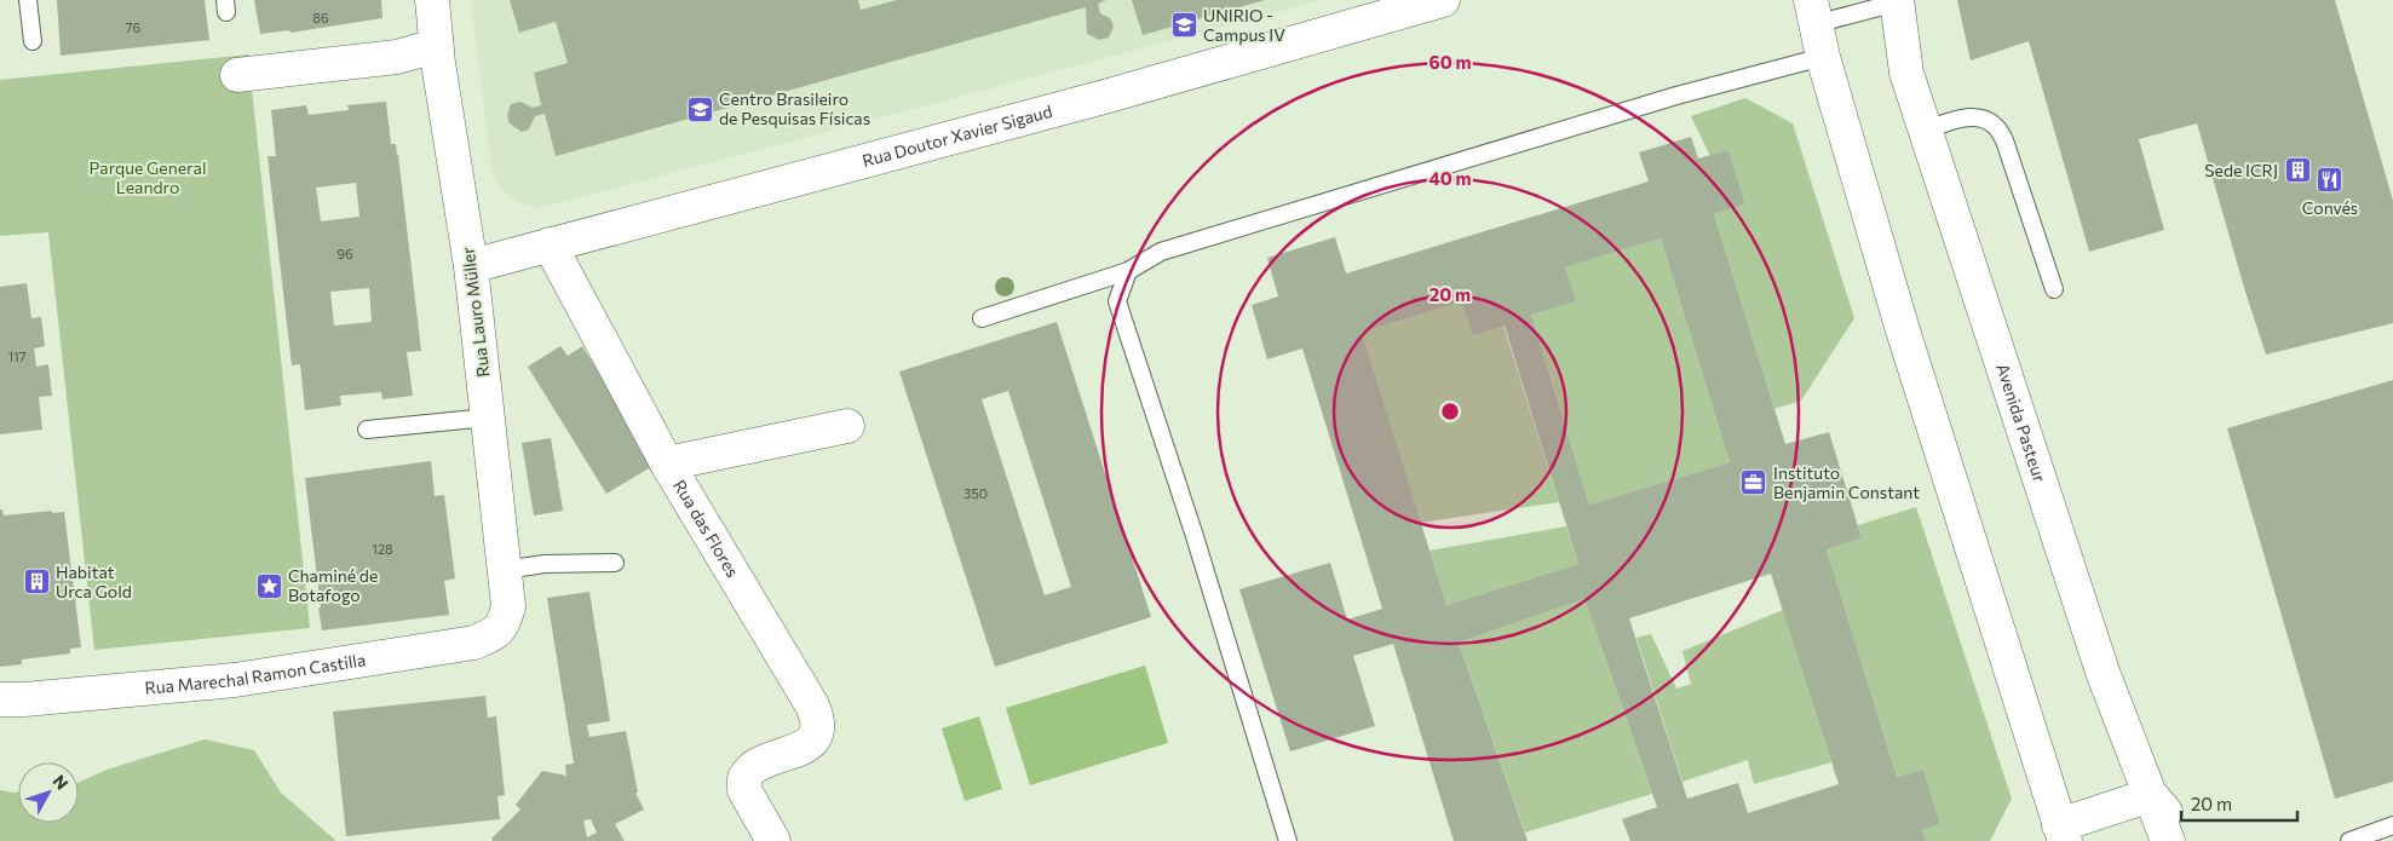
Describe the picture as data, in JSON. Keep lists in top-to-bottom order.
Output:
{
  "streets": {
    "street": [
      "Rua Doutor Xavier Sigaud",
      "Rua Lauro Müller",
      "Avenida Pasteur",
      "Rua das Flores",
      "Rua Marechal Ramon Castilla"
    ]
  },
  "crossings": [
    ["Rua Doutor Xavier Sigaud", "Rua Lauro Müller"],
    ["Rua Doutor Xavier Sigaud", "Rua das Flores"],
    ["Rua Lauro Müller", "Rua Marechal Ramon Castilla"]
  ],
  "parks": ["Parque General Leandro"],
  "places": {
    "school or university": ["UNIRIO - Campus IV", "Centro Brasileiro de Pesquisas Físicas"],
    "building": ["Sede ICRJ", "Habitat Urca Gold"],
    "restaurant": ["Convés"],
    "office": ["Instituto Benjamin Constant"],
    "place": ["Chaminé de Botafogo"]
  },
  "house_numbers": [
    "86",
    "76",
    "96",
    "117",
    "350",
    "128"
  ],
  "scale_bar": "20 m",
  "north": "top right",
  "rings": ["60 m", "40 m", "20 m"]
}
